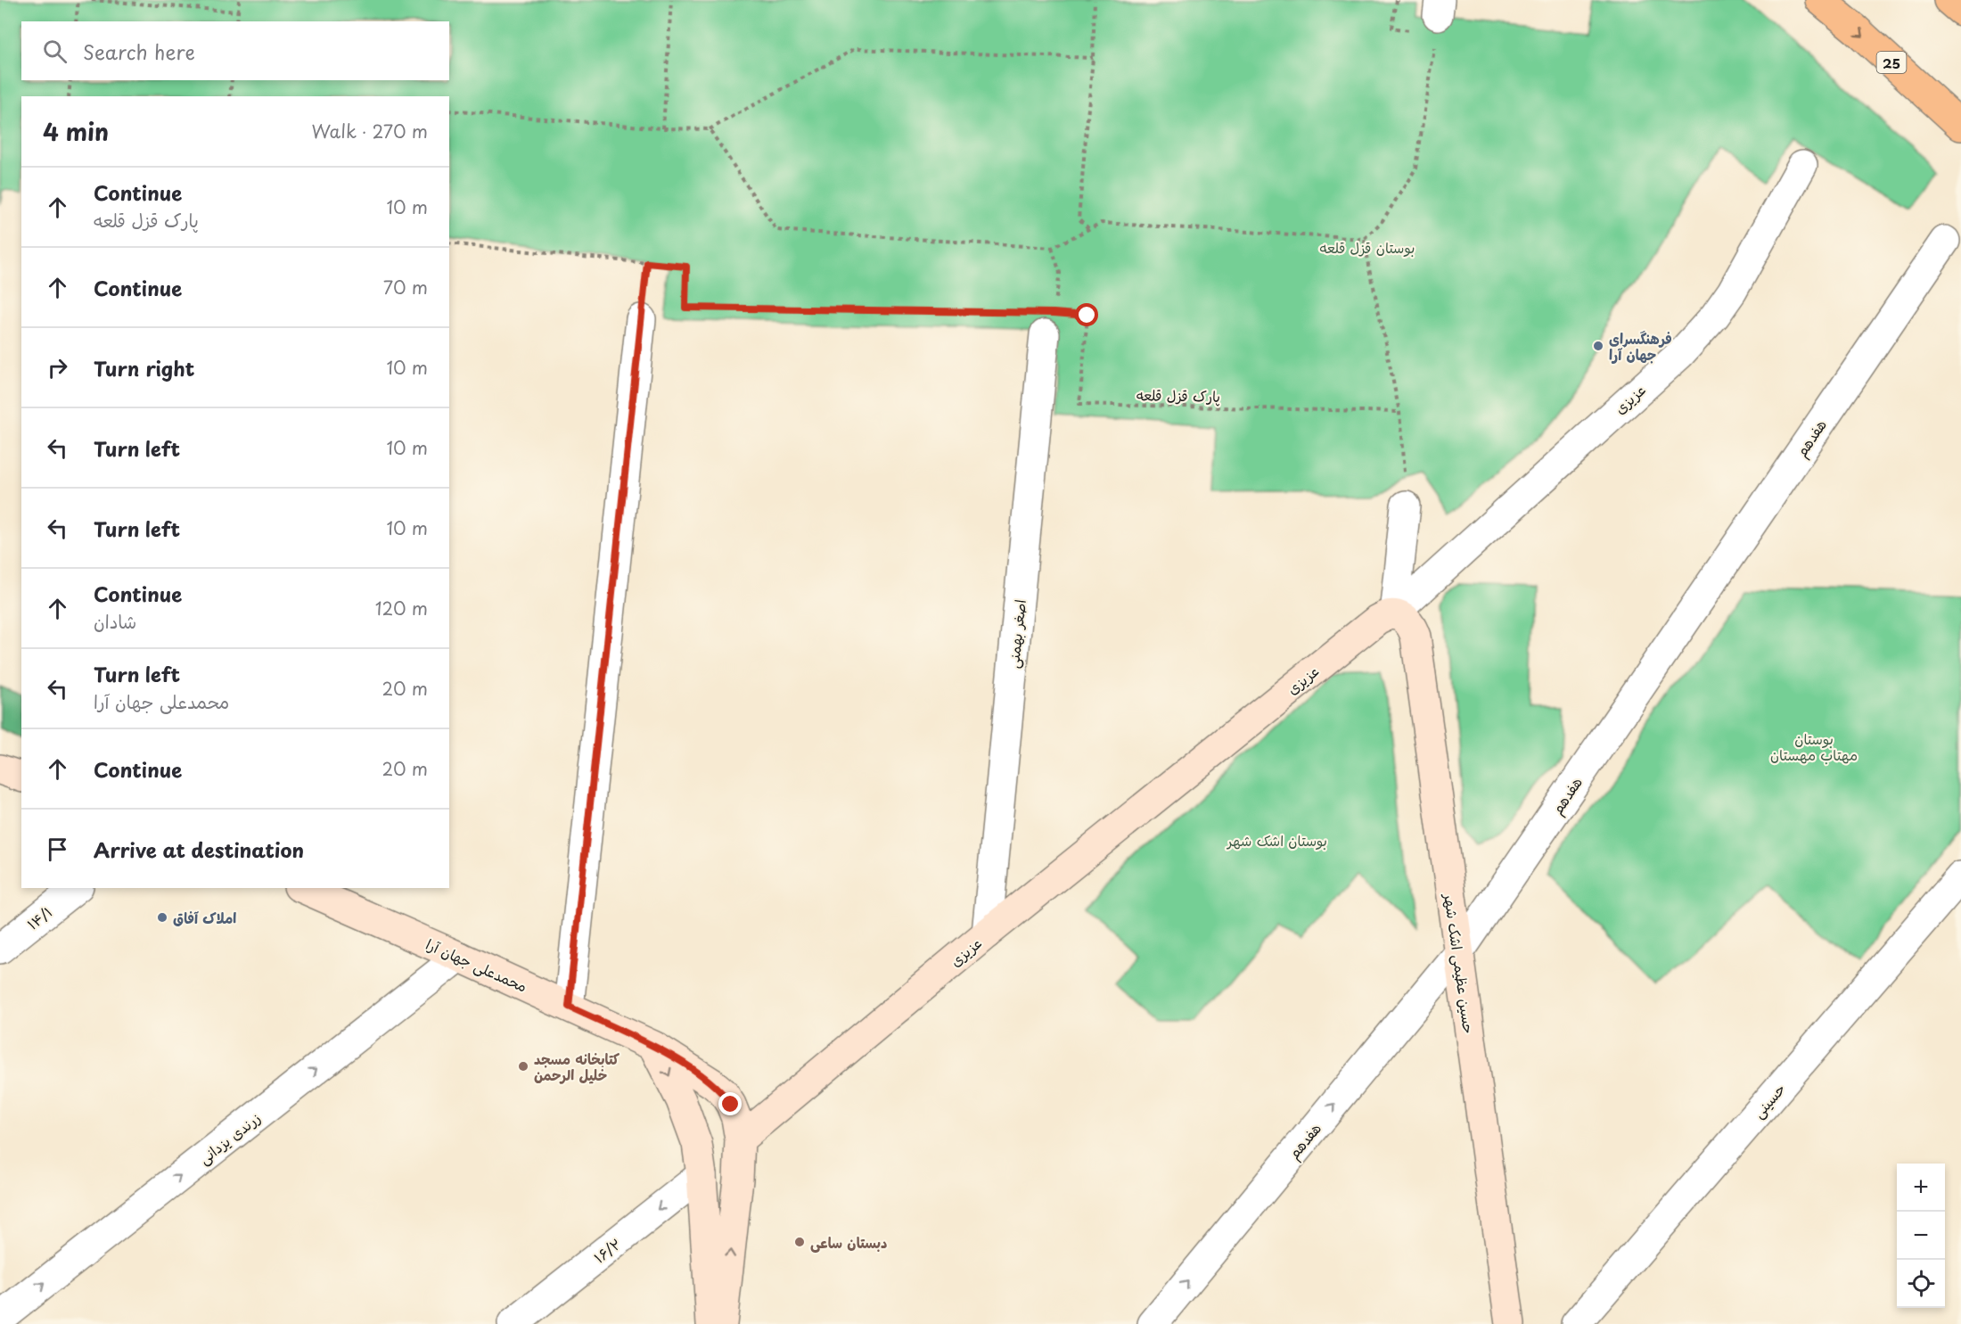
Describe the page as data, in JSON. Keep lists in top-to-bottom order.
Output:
{
  "streets": {
    "highway": ["25"],
    "street": [
      "عزیزی",
      "هفدهم",
      "اصغر بهمنی",
      "۱۴/۱",
      "حسین عظیمی اشک شهر",
      "محمدعلی جهان آرا",
      "حسینی",
      "زرندی یزدانی",
      "۱۶/۲"
    ],
    "path": ["پارک قزل قلعه"]
  },
  "crossings": [
    ["پارک قزل قلعه", "اصغر بهمنی"],
    ["عزیزی", "اصغر بهمنی"],
    ["عزیزی", "حسین عظیمی اشک شهر"],
    ["عزیزی", "محمدعلی جهان آرا"],
    ["هفدهم", "حسین عظیمی اشک شهر"],
    ["محمدعلی جهان آرا", "زرندی یزدانی"]
  ],
  "one_way": ["هفدهم", "زرندی یزدانی", "۱۶/۲"],
  "parks": ["بوستان قزل قلعه", "بوستان مهتاب مهستان", "بوستان اشک شهر"],
  "places": [
    "فرهنگسرای جهان آرا",
    "املاک آفاق",
    "كتابخانه مسجد خليل الرحمن",
    "دبستان ساعی"
  ],
  "page": {
    "search": "Search here",
    "heading": ["4 min", "Walk · 270 m"],
    "list": [
      ["Continue", "پارک قزل قلعه", "10 m"],
      ["Continue", "70 m"],
      ["Turn right", "10 m"],
      ["Turn left", "10 m"],
      ["Turn left", "10 m"],
      ["Continue", "شادان", "120 m"],
      ["Turn left", "محمدعلی جهان آرا", "20 m"],
      ["Continue", "20 m"],
      "Arrive at destination"
    ],
    "map_buttons": ["+", "−"]
  }
}
